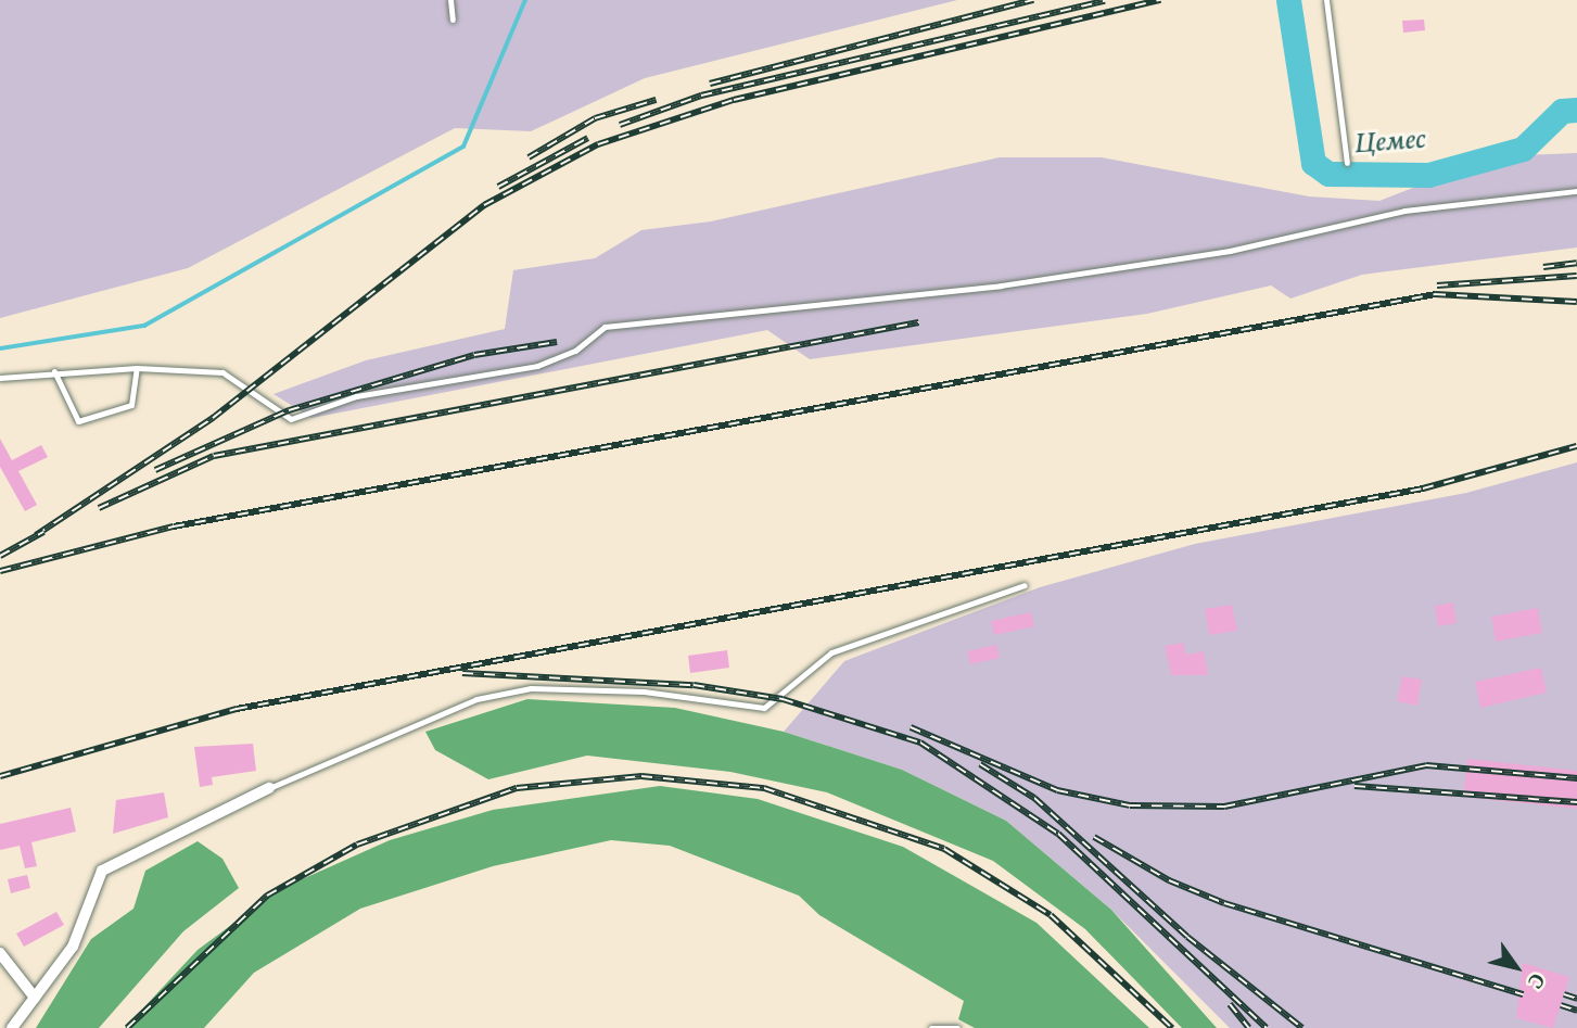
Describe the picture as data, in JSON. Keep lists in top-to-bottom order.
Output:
{
  "water": ["Цемес"],
  "north": "bottom right"
}
